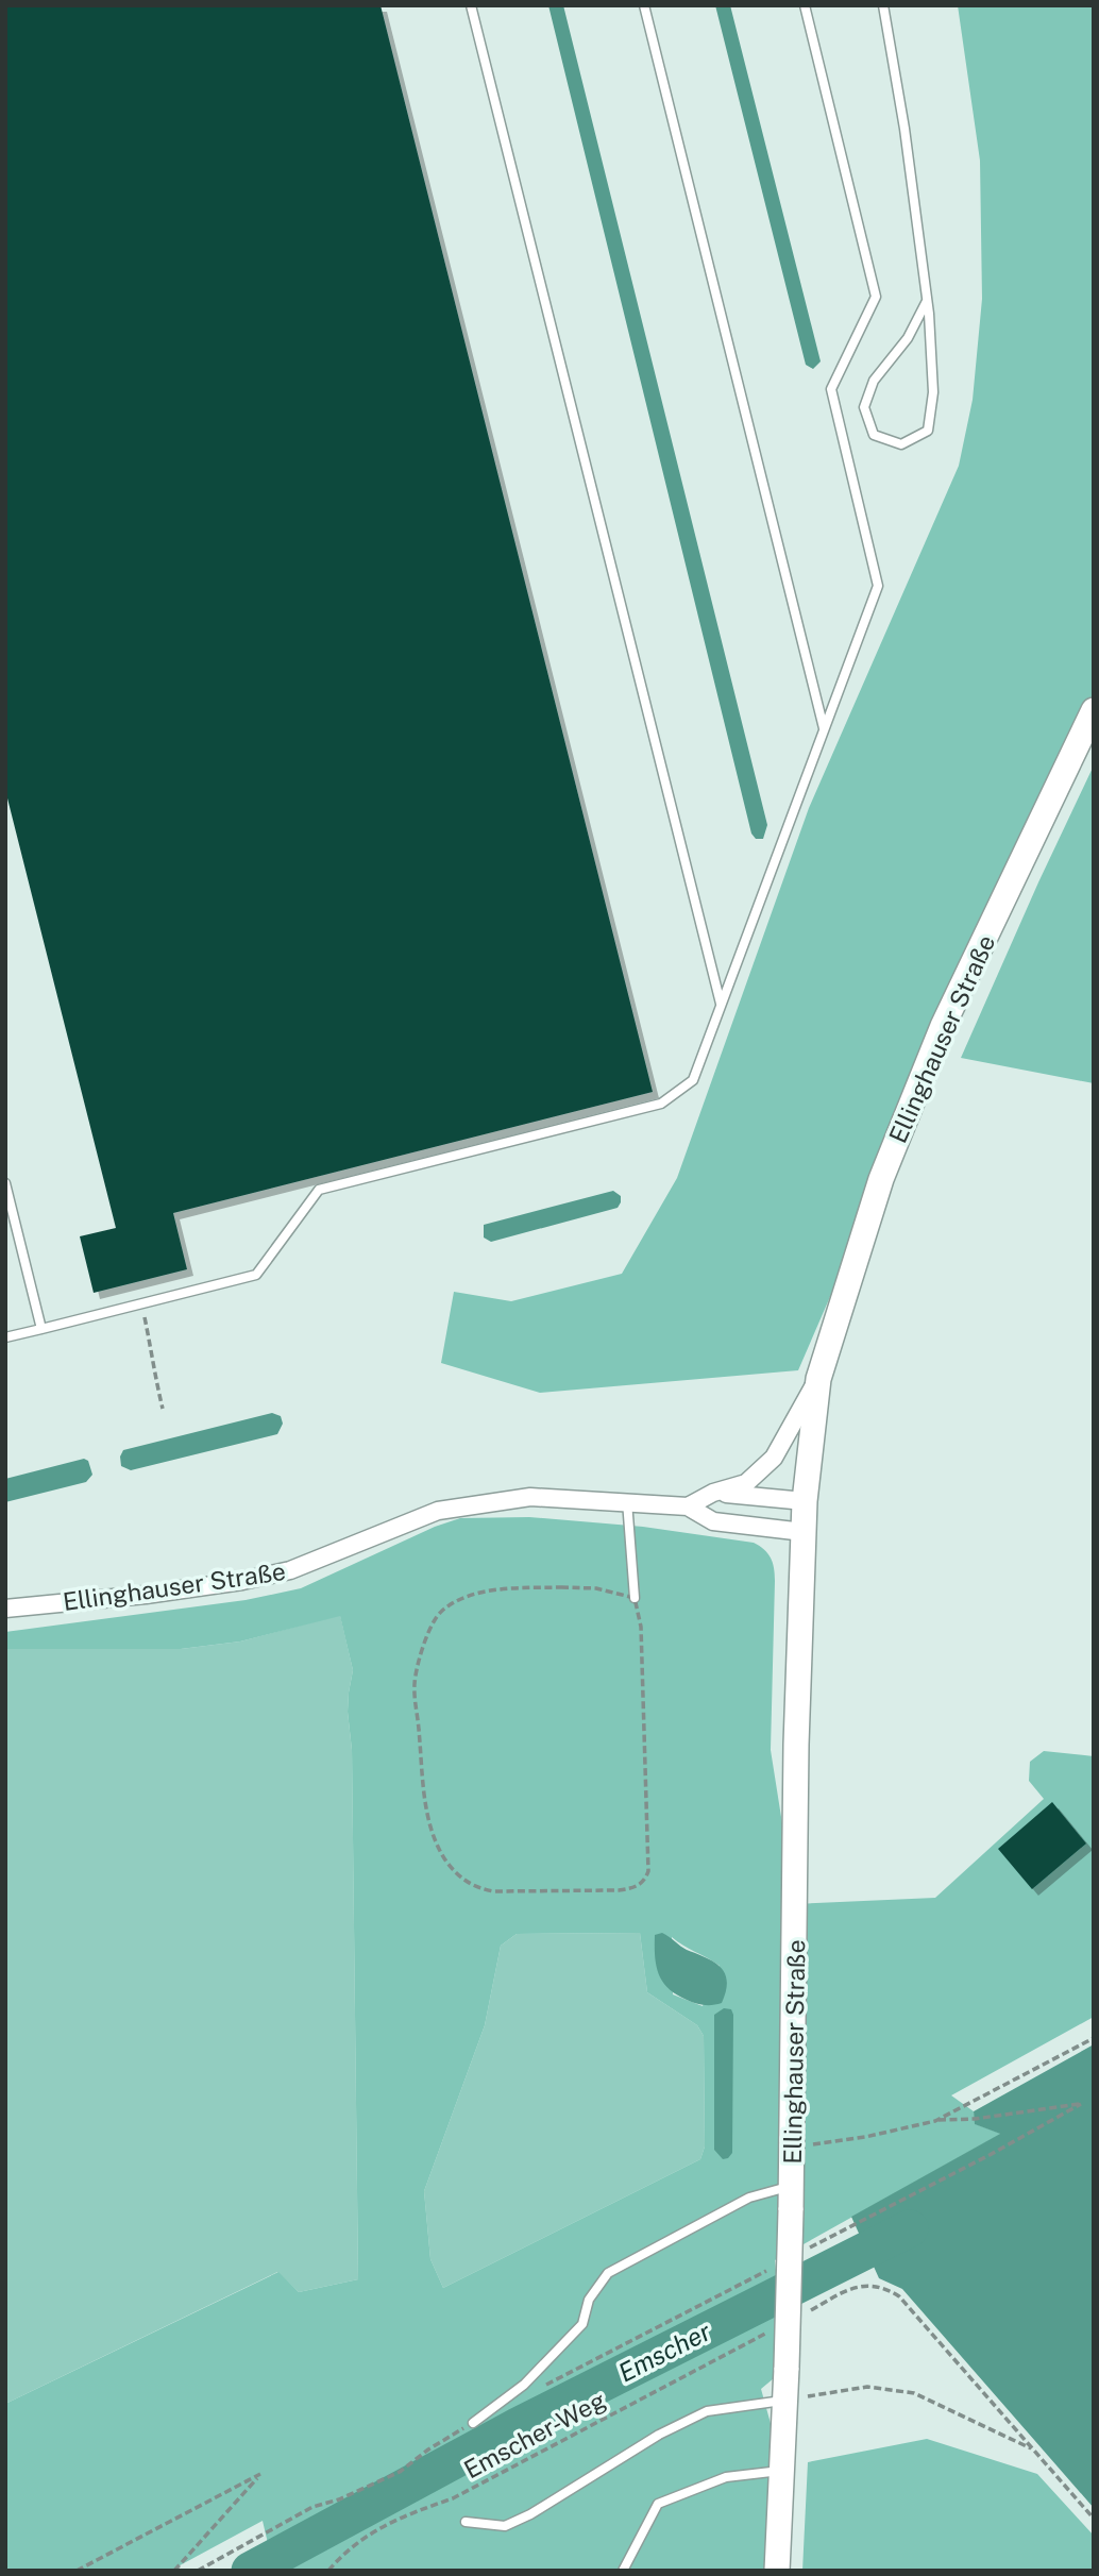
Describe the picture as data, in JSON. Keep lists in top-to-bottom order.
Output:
{
  "streets": {
    "main road": ["Ellinghauser Straße"],
    "path": ["Emscher-Weg"]
  },
  "water": ["Emscher"]
}
